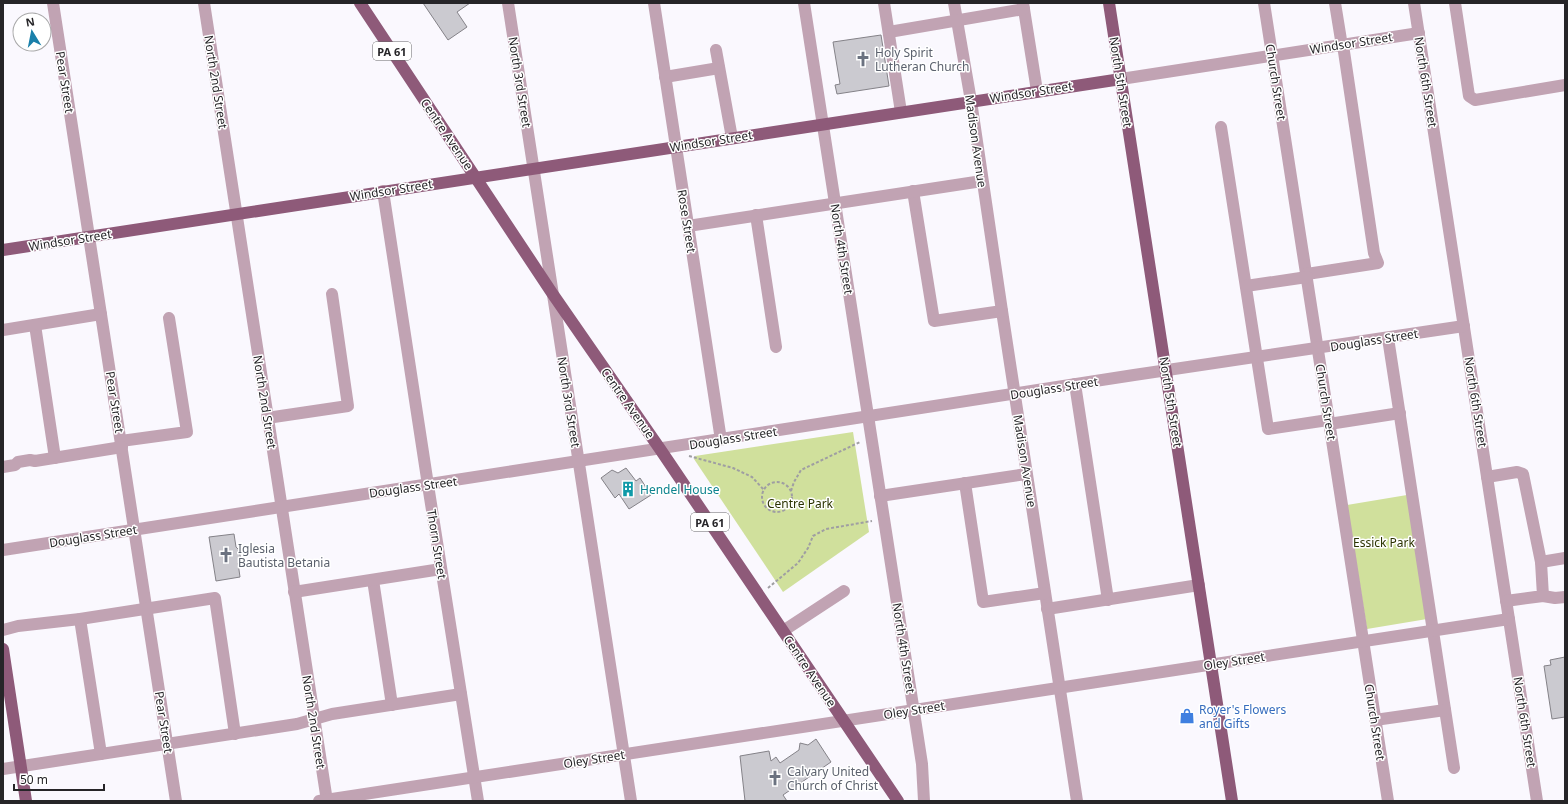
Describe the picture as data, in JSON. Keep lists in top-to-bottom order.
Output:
{
  "streets": {
    "main road": [
      "Windsor Street",
      "PA 61",
      "North 5th Street",
      "Centre Avenue"
    ],
    "street": [
      "Pear Street",
      "North 2nd Street",
      "North 3rd Street",
      "Church Street",
      "North 6th Street",
      "Madison Avenue",
      "Rose Street",
      "North 4th Street",
      "Douglass Street",
      "Thorn Street",
      "Oley Street"
    ]
  },
  "crossings": [
    ["Windsor Street", "Pear Street"],
    ["Windsor Street", "North 2nd Street"],
    ["Windsor Street", "North 3rd Street"],
    ["Windsor Street", "North 5th Street"],
    ["Windsor Street", "Church Street"],
    ["Windsor Street", "North 6th Street"],
    ["Windsor Street", "Centre Avenue"],
    ["Windsor Street", "Madison Avenue"],
    ["Windsor Street", "Rose Street"],
    ["Windsor Street", "North 4th Street"],
    ["Windsor Street", "Thorn Street"],
    ["Pear Street", "Douglass Street"],
    ["North 2nd Street", "Douglass Street"],
    ["North 2nd Street", "Oley Street"],
    ["North 3rd Street", "Centre Avenue"],
    ["North 3rd Street", "Douglass Street"],
    ["North 3rd Street", "Oley Street"],
    ["North 5th Street", "Douglass Street"],
    ["North 5th Street", "Oley Street"],
    ["Church Street", "Douglass Street"],
    ["Church Street", "Oley Street"],
    ["North 6th Street", "Douglass Street"],
    ["North 6th Street", "Oley Street"],
    ["Centre Avenue", "Douglass Street"],
    ["Centre Avenue", "Oley Street"],
    ["Madison Avenue", "Douglass Street"],
    ["Madison Avenue", "Oley Street"],
    ["Rose Street", "Douglass Street"],
    ["North 4th Street", "Douglass Street"],
    ["North 4th Street", "Oley Street"],
    ["Douglass Street", "Thorn Street"],
    ["Thorn Street", "Oley Street"]
  ],
  "parks": ["Centre Park", "Essick Park"],
  "places": {
    "church": ["Holy Spirit Lutheran Church", "Iglesia Bautista Betania", "Calvary United Church of Christ"],
    "building": ["Hendel House"],
    "shop": ["Royer's Flowers and Gifts"]
  },
  "scale_bar": "50 m",
  "north": "top"
}
